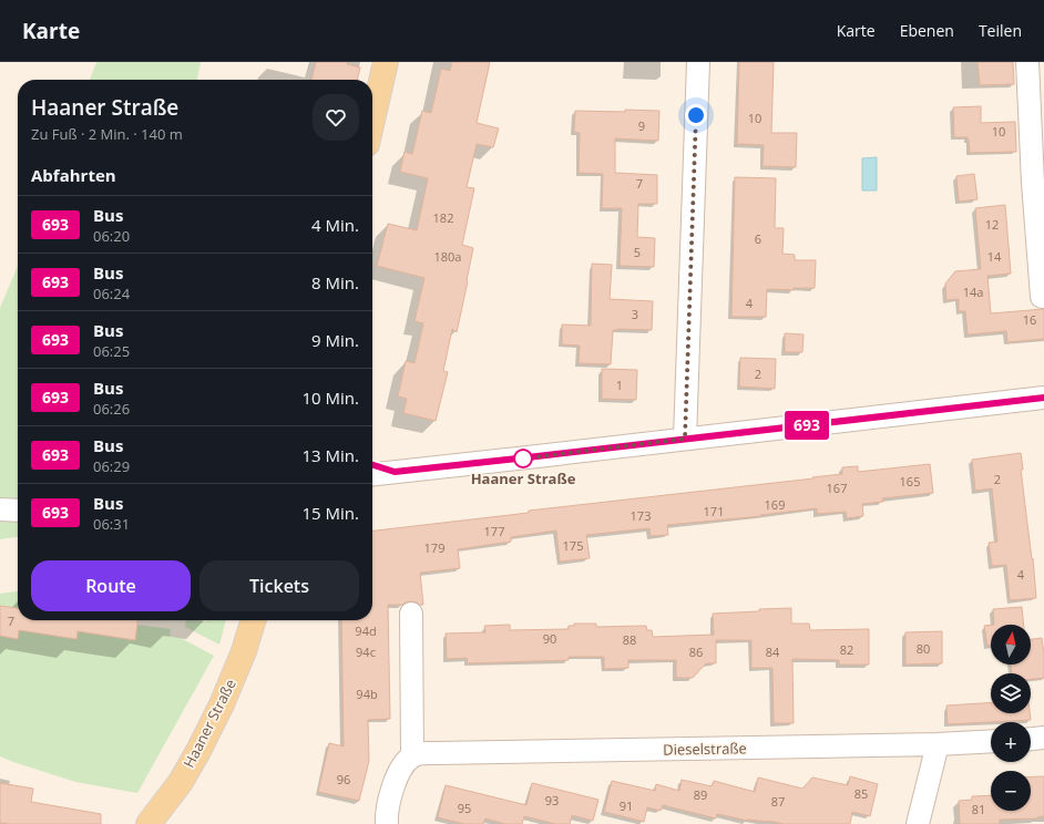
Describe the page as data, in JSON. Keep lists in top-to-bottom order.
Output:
{
  "streets": {
    "main road": ["Haaner Straße"],
    "street": ["Dieselstraße"]
  },
  "places": ["Haaner Straße"],
  "lines": ["bus line 693"],
  "house_numbers": [
    "10",
    "9",
    "10",
    "7",
    "182",
    "12",
    "6",
    "5",
    "180a",
    "14",
    "14a",
    "4",
    "3",
    "16",
    "2",
    "1",
    "2",
    "165",
    "167",
    "169",
    "171",
    "173",
    "177",
    "175",
    "179",
    "4",
    "7",
    "94d",
    "90",
    "88",
    "80",
    "82",
    "94c",
    "86",
    "84",
    "94b",
    "96",
    "85",
    "89",
    "93",
    "87",
    "91",
    "95",
    "81"
  ],
  "north": "top",
  "page": {
    "header": "Karte",
    "nav": ["Karte", "Ebenen", "Teilen"],
    "on_map": "693",
    "heading": [
      ["Haaner Straße", "Zu Fuß · 2 Min. · 140 m"],
      "Abfahrten"
    ],
    "list": [
      {
        "mark": "693",
        "name": "Bus",
        "note": "06:20",
        "value": "4 Min."
      },
      {
        "mark": "693",
        "name": "Bus",
        "note": "06:24",
        "value": "8 Min."
      },
      {
        "mark": "693",
        "name": "Bus",
        "note": "06:25",
        "value": "9 Min."
      },
      {
        "mark": "693",
        "name": "Bus",
        "note": "06:26",
        "value": "10 Min."
      },
      {
        "mark": "693",
        "name": "Bus",
        "note": "06:29",
        "value": "13 Min."
      },
      {
        "mark": "693",
        "name": "Bus",
        "note": "06:31",
        "value": "15 Min."
      }
    ],
    "buttons": ["Route", "Tickets"],
    "map_buttons": ["+", "−"]
  }
}
